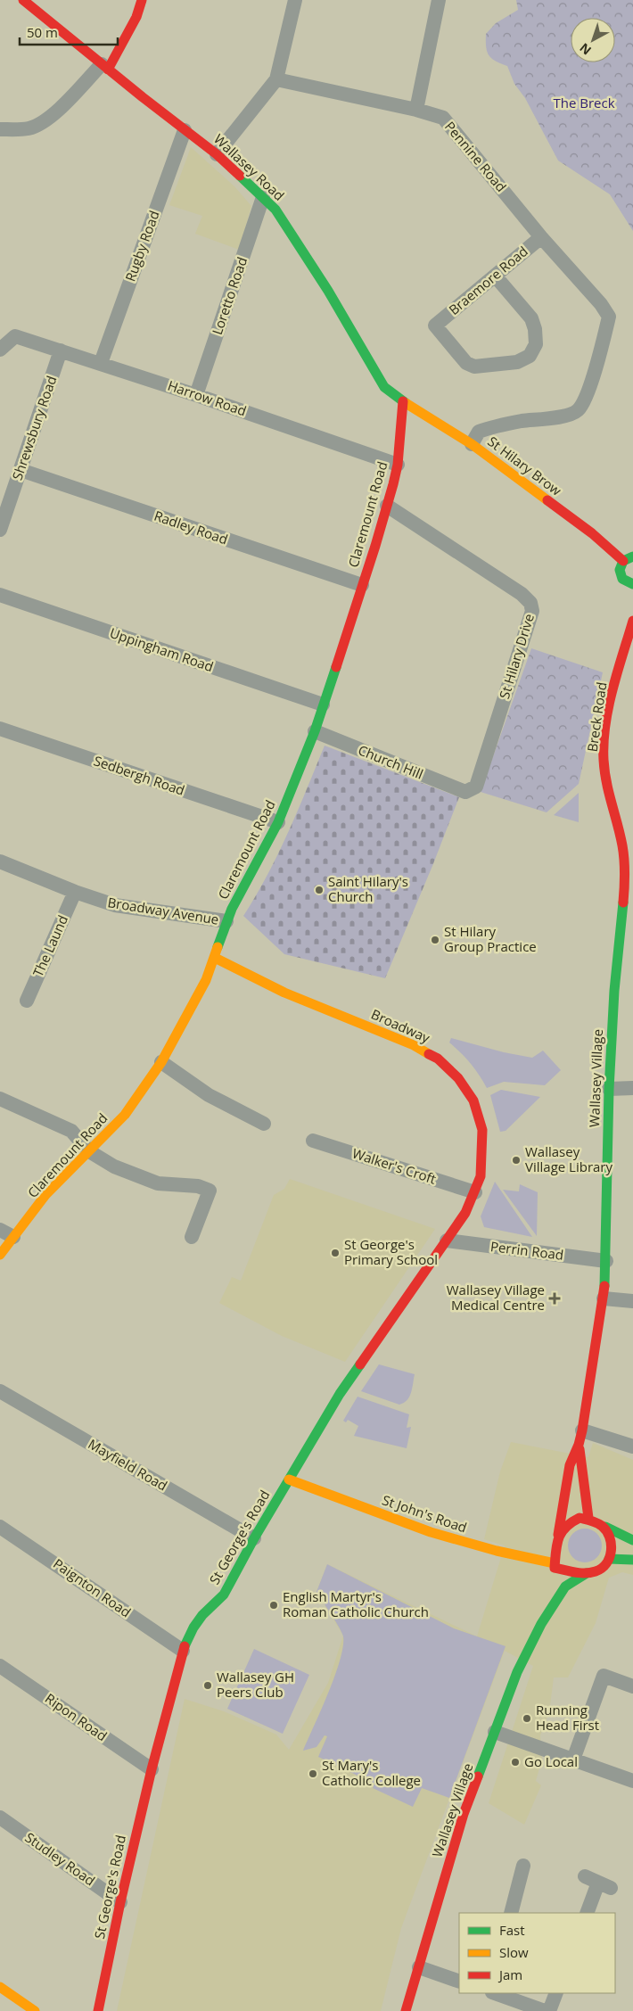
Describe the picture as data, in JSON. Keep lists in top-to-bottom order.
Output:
{
  "streets": {
    "street": [
      "Pennine Road",
      "Wallasey Road",
      "Rugby Road",
      "Braemore Road",
      "Loretto Road",
      "Harrow Road",
      "Shrewsbury Road",
      "St Hilary Brow",
      "Claremount Road",
      "Radley Road",
      "Uppingham Road",
      "St Hilary Drive",
      "Breck Road",
      "Church Hill",
      "Sedbergh Road",
      "Broadway Avenue",
      "The Laund",
      "Broadway",
      "Wallasey Village",
      "Walker's Croft",
      "Perrin Road",
      "Mayfield Road",
      "St John's Road",
      "St George's Road",
      "Paignton Road",
      "Ripon Road",
      "Studley Road"
    ]
  },
  "crossings": [
    ["Pennine Road", "Braemore Road"],
    ["Pennine Road", "St Hilary Brow"],
    ["Wallasey Road", "Rugby Road"],
    ["Wallasey Road", "Loretto Road"],
    ["Wallasey Road", "St Hilary Brow"],
    ["Wallasey Road", "Claremount Road"],
    ["Rugby Road", "Harrow Road"],
    ["Loretto Road", "Harrow Road"],
    ["Harrow Road", "Shrewsbury Road"],
    ["Harrow Road", "Claremount Road"],
    ["Shrewsbury Road", "Radley Road"],
    ["St Hilary Brow", "Claremount Road"],
    ["Claremount Road", "Radley Road"],
    ["Claremount Road", "Uppingham Road"],
    ["Claremount Road", "St Hilary Drive"],
    ["Claremount Road", "Church Hill"],
    ["Claremount Road", "Sedbergh Road"],
    ["Claremount Road", "Broadway Avenue"],
    ["Claremount Road", "Broadway"],
    ["St Hilary Drive", "Church Hill"],
    ["Breck Road", "Wallasey Village"],
    ["Broadway Avenue", "The Laund"],
    ["Broadway", "Walker's Croft"],
    ["Broadway", "St George's Road"],
    ["Wallasey Village", "Perrin Road"],
    ["Wallasey Village", "St John's Road"],
    ["Walker's Croft", "St George's Road"],
    ["Perrin Road", "St George's Road"],
    ["Mayfield Road", "St George's Road"],
    ["St John's Road", "St George's Road"],
    ["St George's Road", "Paignton Road"],
    ["St George's Road", "Ripon Road"],
    ["St George's Road", "Studley Road"]
  ],
  "parks": ["The Breck"],
  "places": {
    "other": [
      "Saint Hilary's Church",
      "St Hilary Group Practice",
      "Wallasey Village Library",
      "St George's Primary School",
      "English Martyr's Roman Catholic Church",
      "Wallasey GH Peers Club",
      "Running Head First",
      "Go Local",
      "St Mary's Catholic College"
    ],
    "health": ["Wallasey Village Medical Centre"]
  },
  "legend": ["Fast", "Slow", "Jam"],
  "scale_bar": "50 m",
  "north": "bottom left"
}
